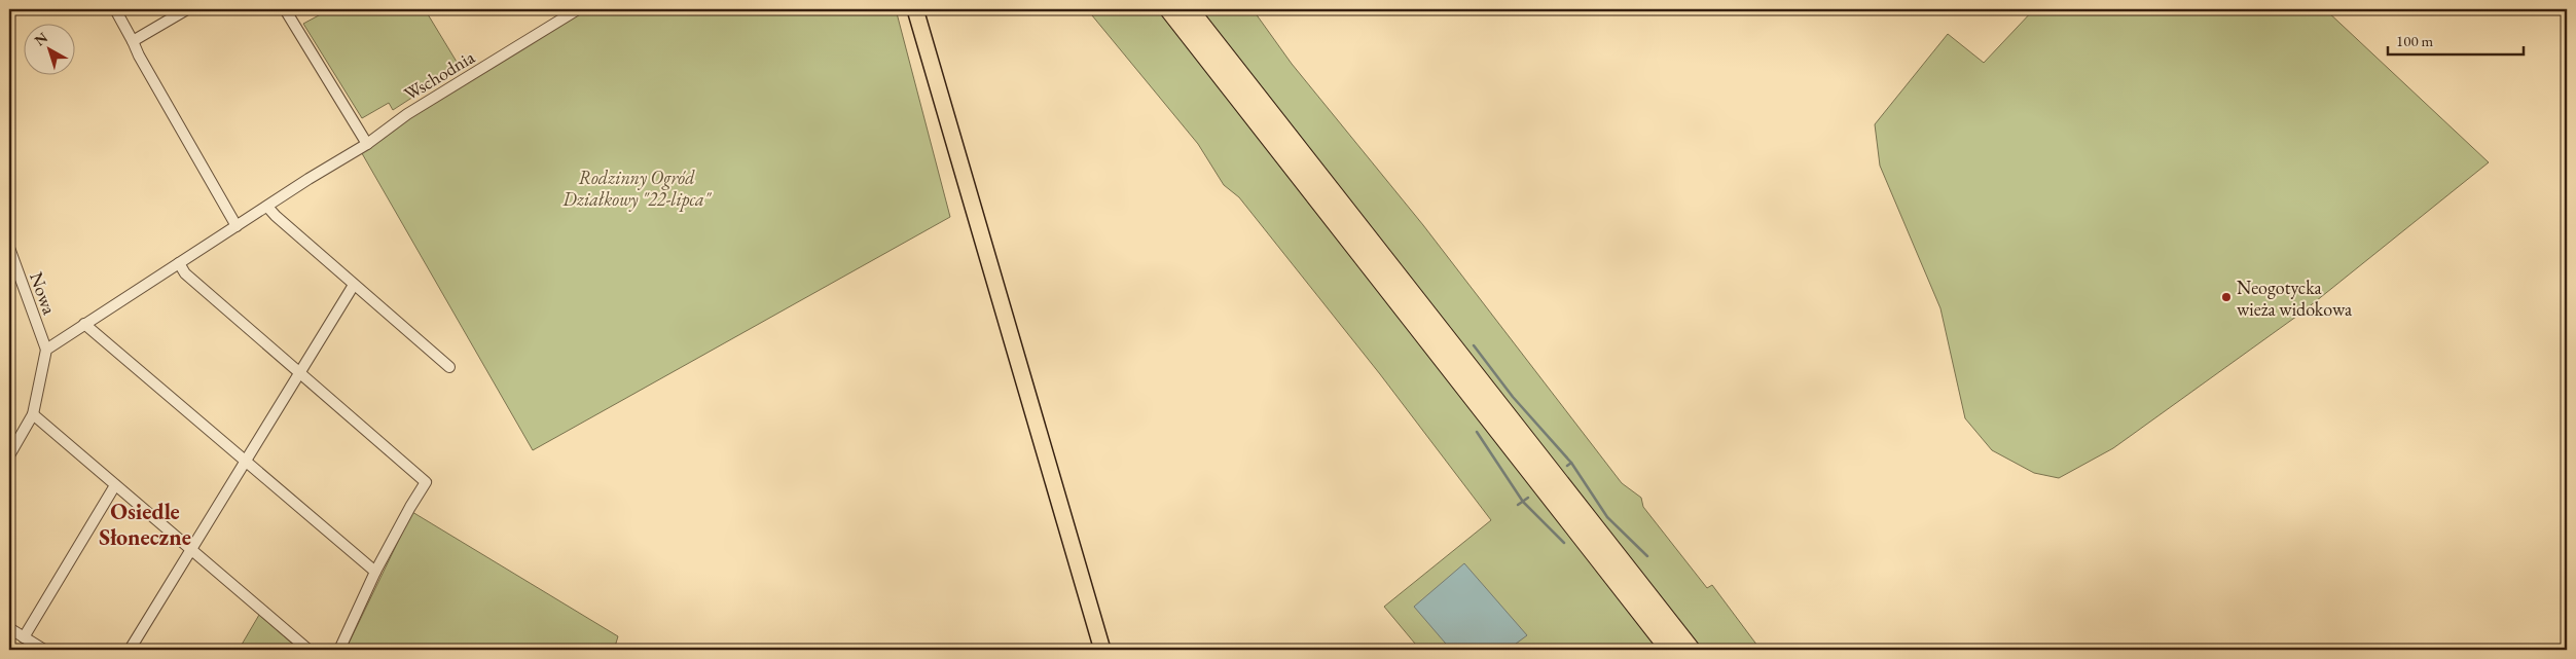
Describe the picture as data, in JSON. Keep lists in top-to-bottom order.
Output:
{
  "streets": {
    "street": ["Wschodnia", "Nowa"]
  },
  "crossings": [
    ["Wschodnia", "Nowa"]
  ],
  "districts": ["Osiedle Słoneczne"],
  "parks": ["Rodzinny Ogród Działkowy \"22-lipca\""],
  "places": ["Neogotycka wieża widokowa"],
  "scale_bar": "100 m",
  "north": "top left"
}
